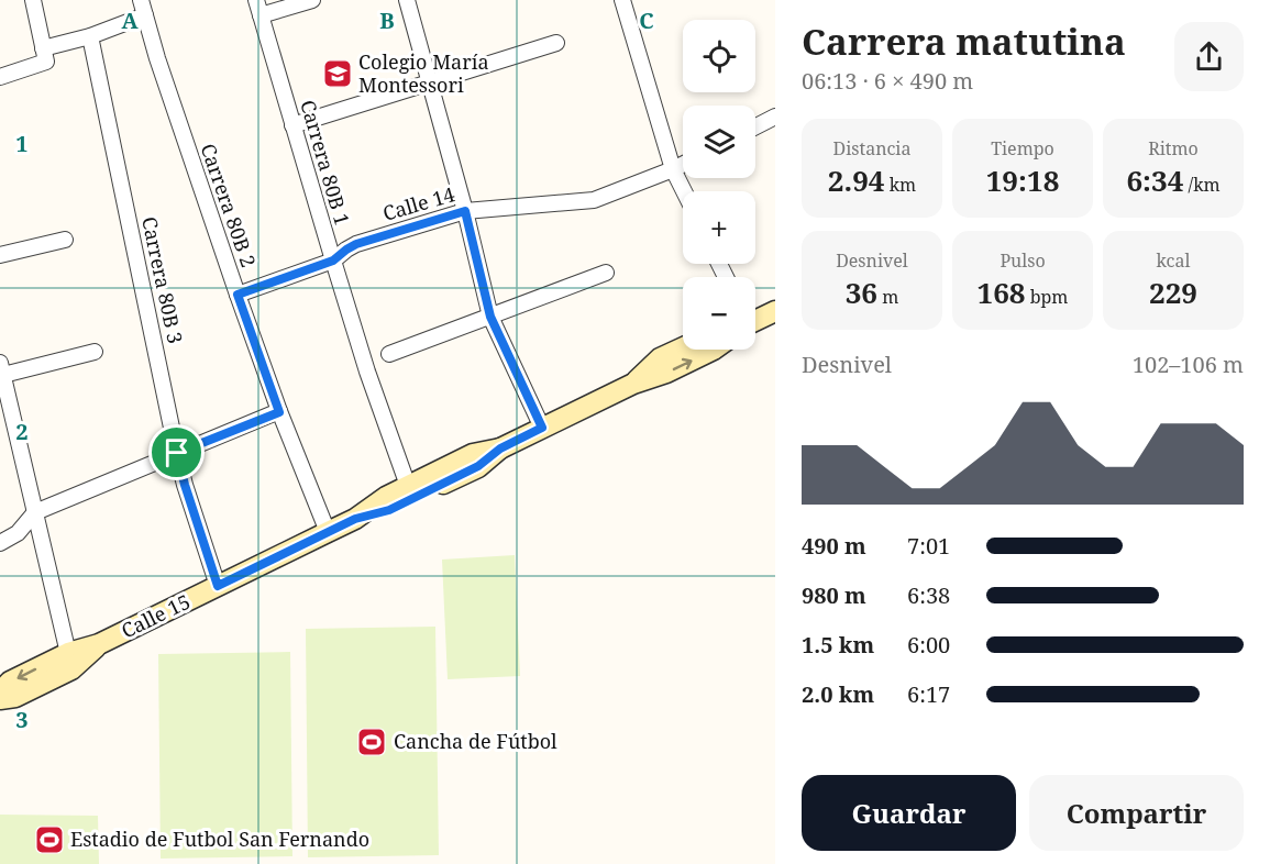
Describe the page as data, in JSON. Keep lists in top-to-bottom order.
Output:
{
  "streets": {
    "street": [
      "Carrera 80B 1",
      "Calle 14",
      "Carrera 80B 2",
      "Carrera 80B 3",
      "Calle 15"
    ]
  },
  "crossings": [
    ["Carrera 80B 1", "Calle 14"],
    ["Carrera 80B 1", "Calle 15"],
    ["Calle 14", "Carrera 80B 2"],
    ["Carrera 80B 2", "Calle 15"],
    ["Carrera 80B 3", "Calle 15"]
  ],
  "places": {
    "school or university": ["Colegio María Montessori"],
    "sports": ["Cancha de Fútbol", "Estadio de Futbol San Fernando"]
  },
  "page": {
    "heading": ["Carrera matutina", "06:13 · 6 × 490 m"],
    "map_buttons": ["+", "−"],
    "stats": [
      ["Distancia", "2.94 km"],
      ["Tiempo", "19:18"],
      ["Ritmo", "6:34 /km"],
      ["Desnivel", "36 m"],
      ["Pulso", "168 bpm"],
      ["kcal", "229"]
    ],
    "chart": ["Desnivel", "102–106 m"],
    "list": [
      {
        "name": "490 m",
        "note": "7:01"
      },
      {
        "name": "980 m",
        "note": "6:38"
      },
      {
        "name": "1.5 km",
        "note": "6:00"
      },
      {
        "name": "2.0 km",
        "note": "6:17"
      }
    ],
    "buttons": ["Guardar", "Compartir"]
  },
  "grid": {
    "columns": ["A", "B", "C"],
    "rows": ["1", "2", "3"]
  }
}
